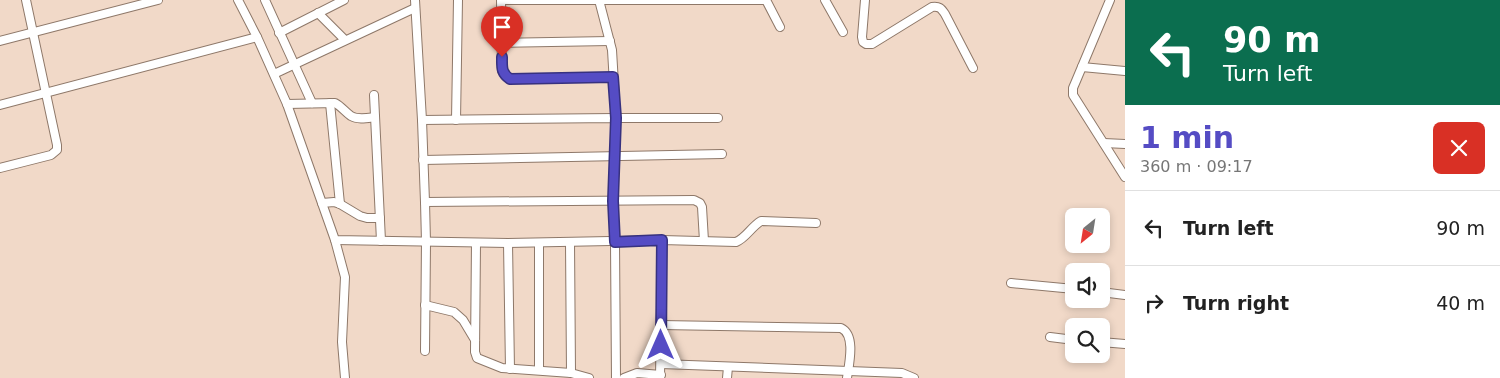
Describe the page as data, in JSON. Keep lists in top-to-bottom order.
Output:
{
  "north": "bottom left",
  "page": {
    "turn": ["90 m", "Turn left"],
    "heading": ["1 min", "360 m · 09:17"],
    "list": [
      {
        "name": "Turn left",
        "value": "90 m"
      },
      {
        "name": "Turn right",
        "value": "40 m"
      }
    ]
  }
}
